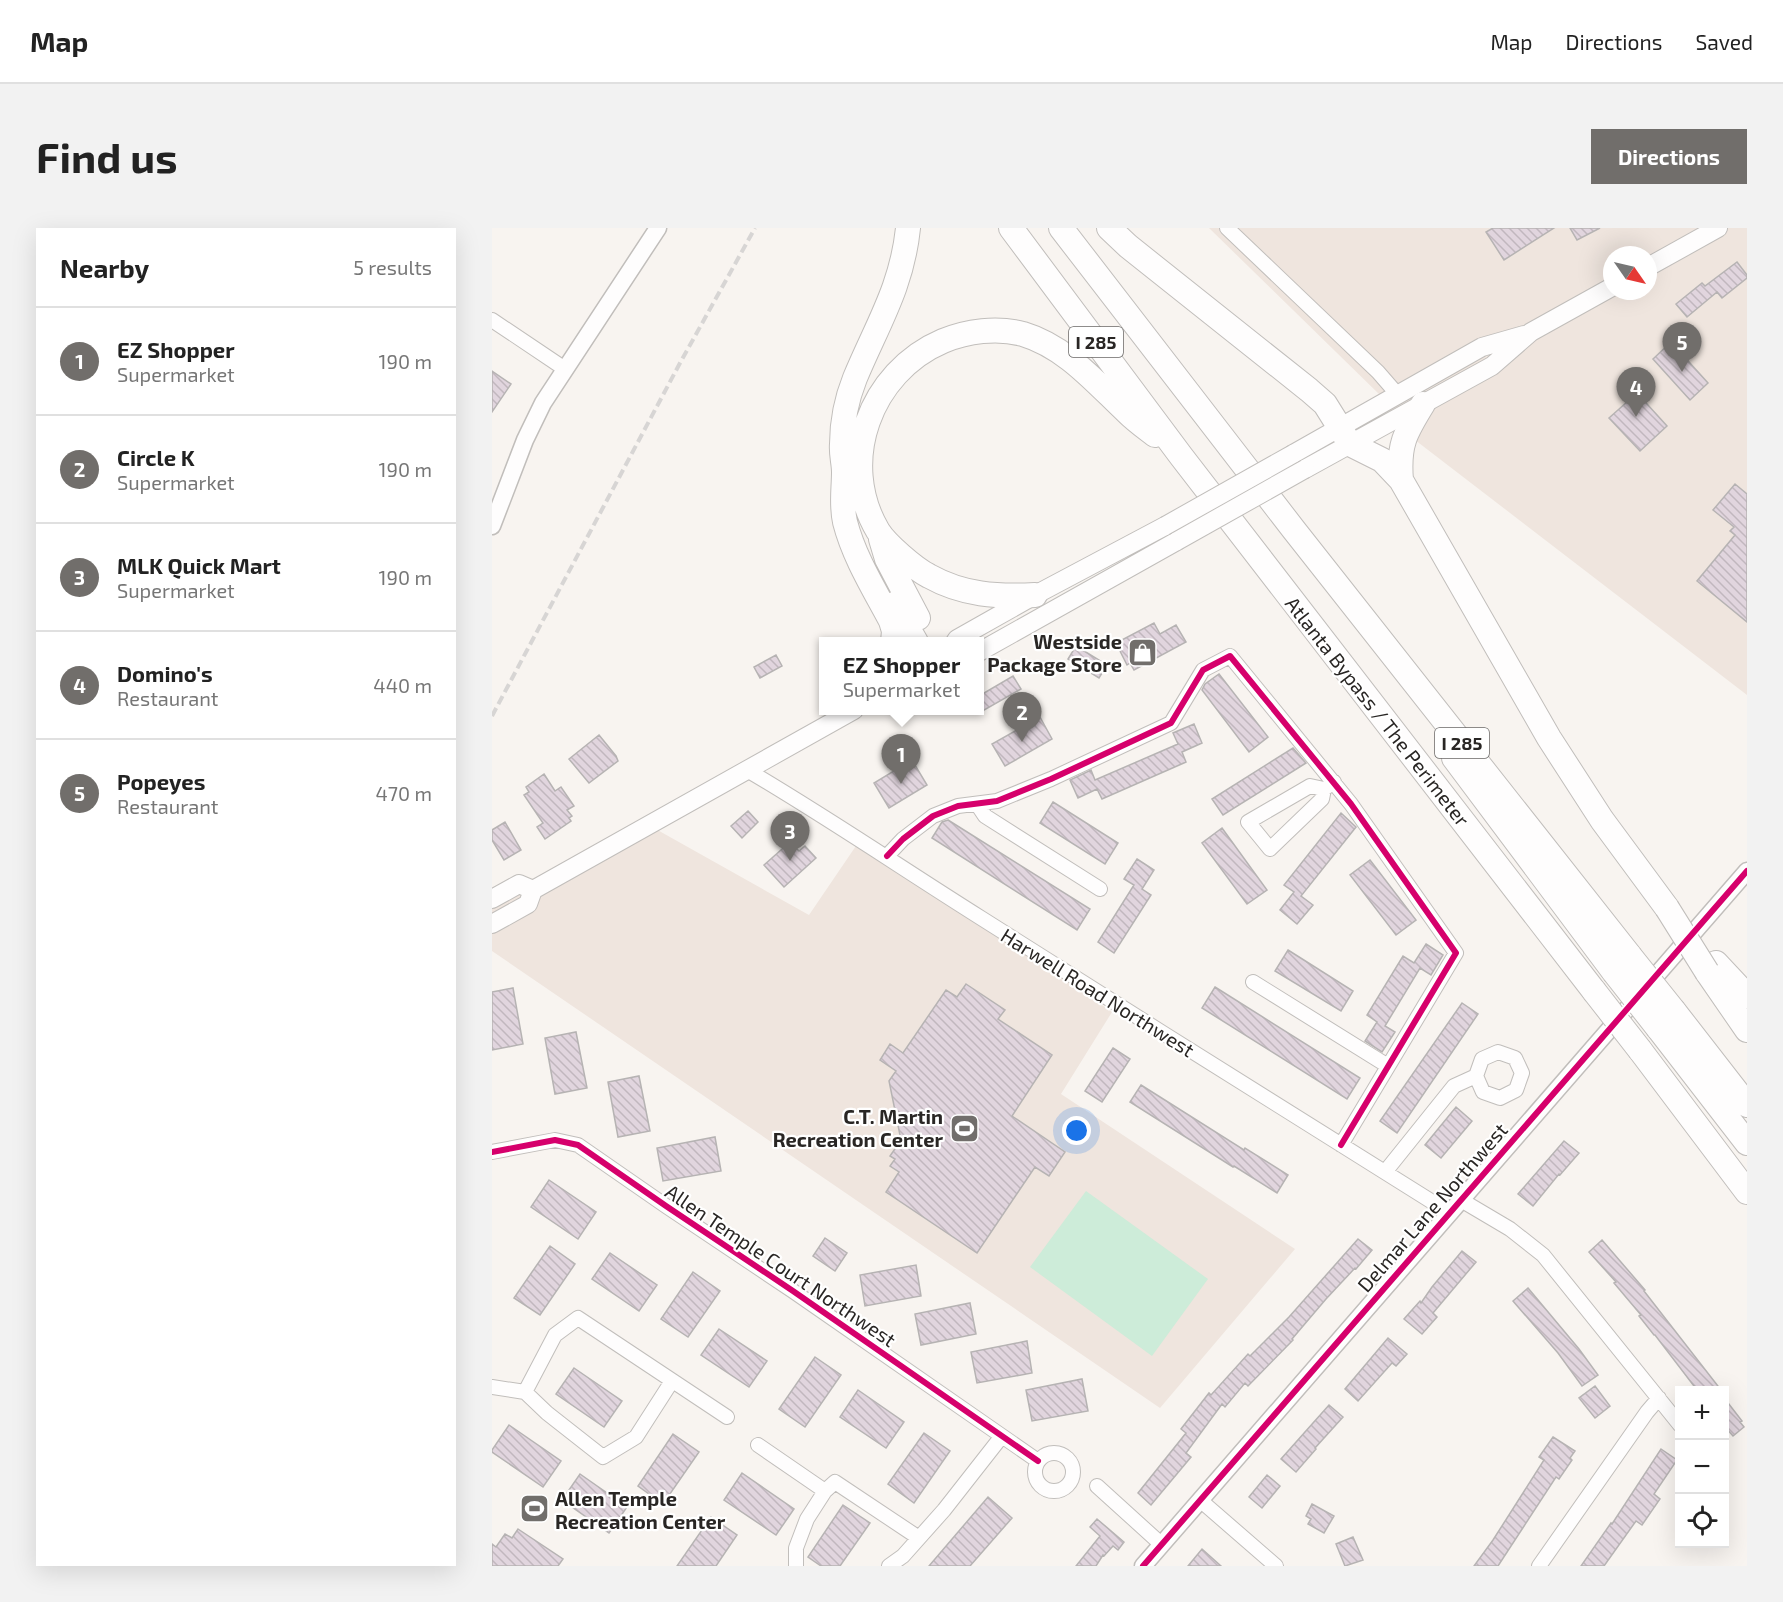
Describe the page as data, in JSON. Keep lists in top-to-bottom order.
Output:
{
  "streets": {
    "highway": ["I 285", "Atlanta Bypass / The Perimeter"],
    "street": ["Harwell Road Northwest", "Delmar Lane Northwest", "Allen Temple Court Northwest"]
  },
  "crossings": [
    ["Harwell Road Northwest", "Delmar Lane Northwest"]
  ],
  "places": {
    "shop": ["Westside Package Store"],
    "sports": ["C.T. Martin Recreation Center", "Allen Temple Recreation Center"]
  },
  "north": "bottom right",
  "page": {
    "header": "Map",
    "nav": ["Map", "Directions", "Saved"],
    "buttons": "Directions",
    "title": "Find us",
    "heading": ["Nearby", "5 results"],
    "list": [
      {
        "mark": "1",
        "name": "EZ Shopper",
        "note": "Supermarket",
        "value": "190 m"
      },
      {
        "mark": "2",
        "name": "Circle K",
        "note": "Supermarket",
        "value": "190 m"
      },
      {
        "mark": "3",
        "name": "MLK Quick Mart",
        "note": "Supermarket",
        "value": "190 m"
      },
      {
        "mark": "4",
        "name": "Domino's",
        "note": "Restaurant",
        "value": "440 m"
      },
      {
        "mark": "5",
        "name": "Popeyes",
        "note": "Restaurant",
        "value": "470 m"
      }
    ],
    "pins": [
      "5",
      "4",
      "2",
      "1",
      "3"
    ],
    "popup": ["EZ Shopper", "Supermarket"],
    "map_buttons": ["+", "−"]
  }
}
